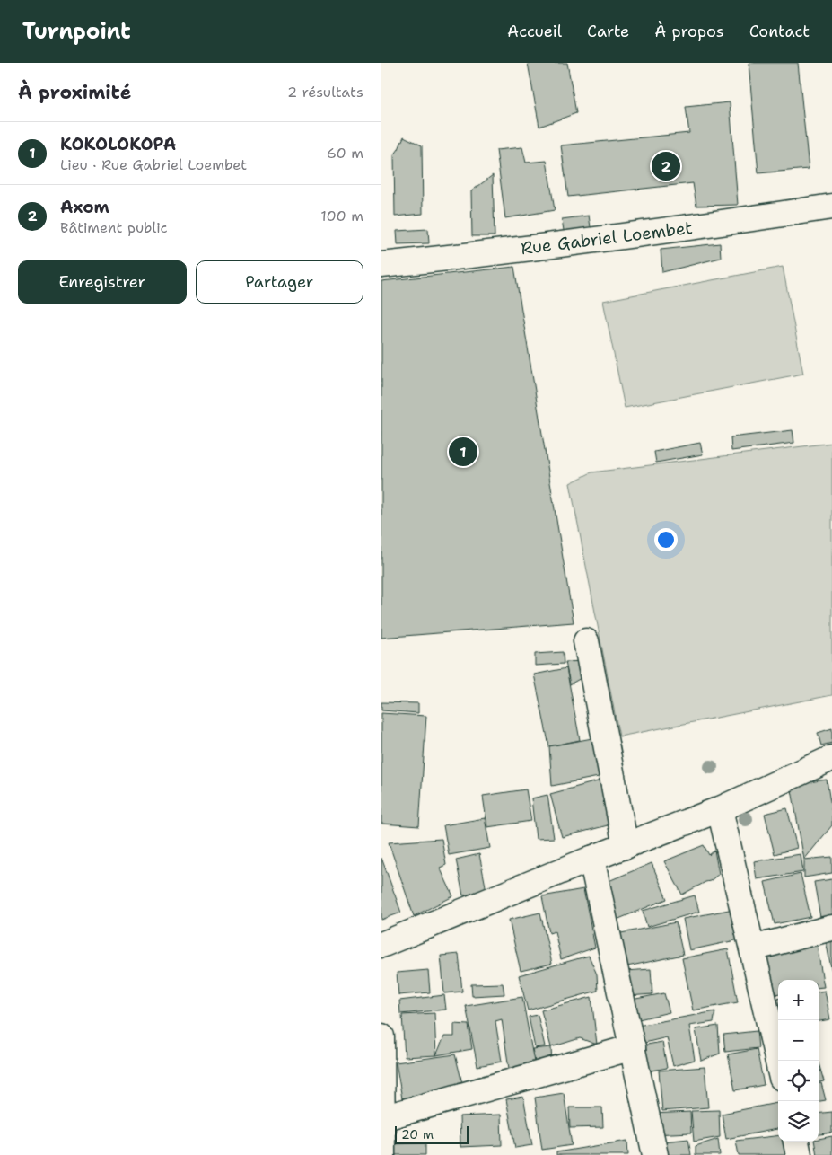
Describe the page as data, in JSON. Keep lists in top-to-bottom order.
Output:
{
  "streets": {
    "street": ["Rue Gabriel Loembet"]
  },
  "scale_bar": "20 m",
  "page": {
    "header": "Turnpoint",
    "nav": [
      "Accueil",
      "Carte",
      "À propos",
      "Contact"
    ],
    "heading": ["À proximité", "2 résultats"],
    "list": [
      {
        "mark": "1",
        "name": "KOKOLOKOPA",
        "note": "Lieu · Rue Gabriel Loembet",
        "value": "60 m"
      },
      {
        "mark": "2",
        "name": "Axom",
        "note": "Bâtiment public",
        "value": "100 m"
      }
    ],
    "pins": ["2", "1"],
    "buttons": ["Enregistrer", "Partager"],
    "map_buttons": ["+", "−"],
    "scale": "20 m"
  }
}
